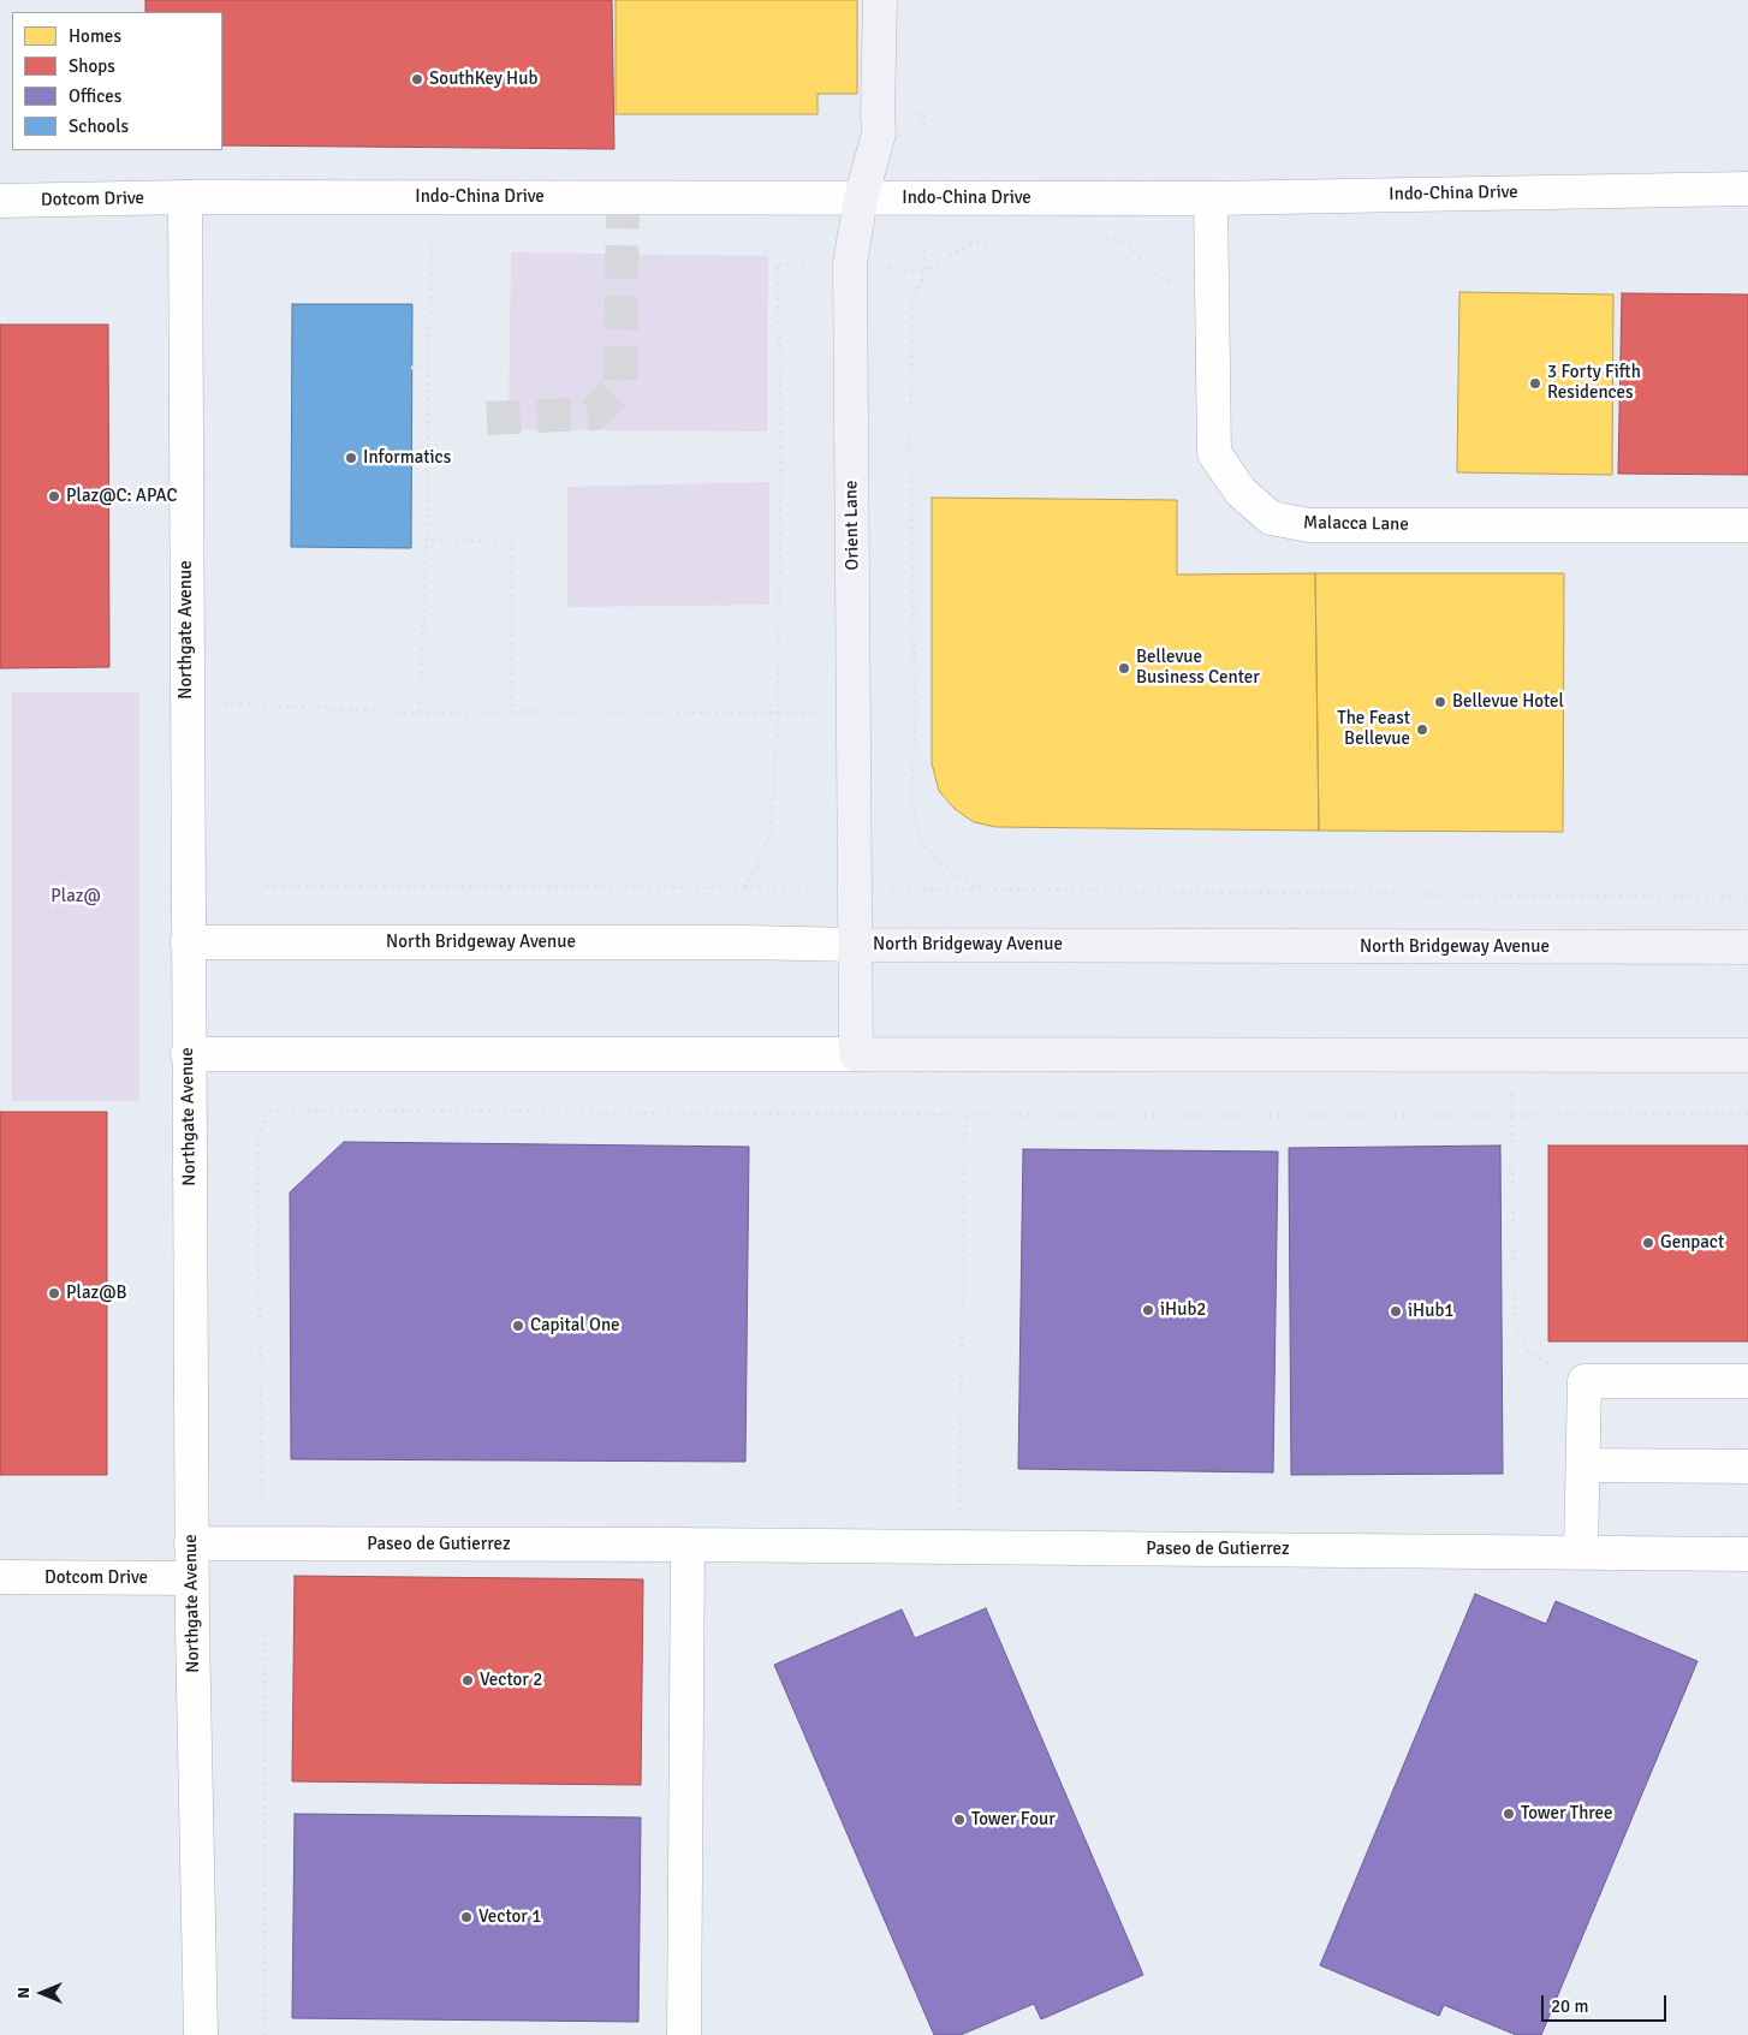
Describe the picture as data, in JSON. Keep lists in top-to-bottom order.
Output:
{
  "streets": {
    "main road": ["Orient Lane", "North Bridgeway Avenue"],
    "street": [
      "Indo-China Drive",
      "Dotcom Drive",
      "Malacca Lane",
      "Northgate Avenue",
      "Paseo de Gutierrez"
    ]
  },
  "crossings": [
    ["Indo-China Drive", "Dotcom Drive"],
    ["Indo-China Drive", "Malacca Lane"],
    ["Indo-China Drive", "Orient Lane"],
    ["Indo-China Drive", "Northgate Avenue"],
    ["Dotcom Drive", "Northgate Avenue"],
    ["Orient Lane", "North Bridgeway Avenue"],
    ["Northgate Avenue", "North Bridgeway Avenue"],
    ["Northgate Avenue", "Paseo de Gutierrez"]
  ],
  "parks": ["Plaz@"],
  "places": [
    "SouthKey Hub",
    "3 Forty Fifth Residences",
    "Informatics",
    "Plaz@C: APAC",
    "Bellevue Business Center",
    "Bellevue Hotel",
    "The Feast Bellevue",
    "Genpact",
    "Plaz@B",
    "iHub2",
    "iHub1",
    "Capital One",
    "Vector 2",
    "Tower Three",
    "Tower Four",
    "Vector 1"
  ],
  "legend": [
    "Homes",
    "Shops",
    "Offices",
    "Schools"
  ],
  "scale_bar": "20 m",
  "north": "left"
}
